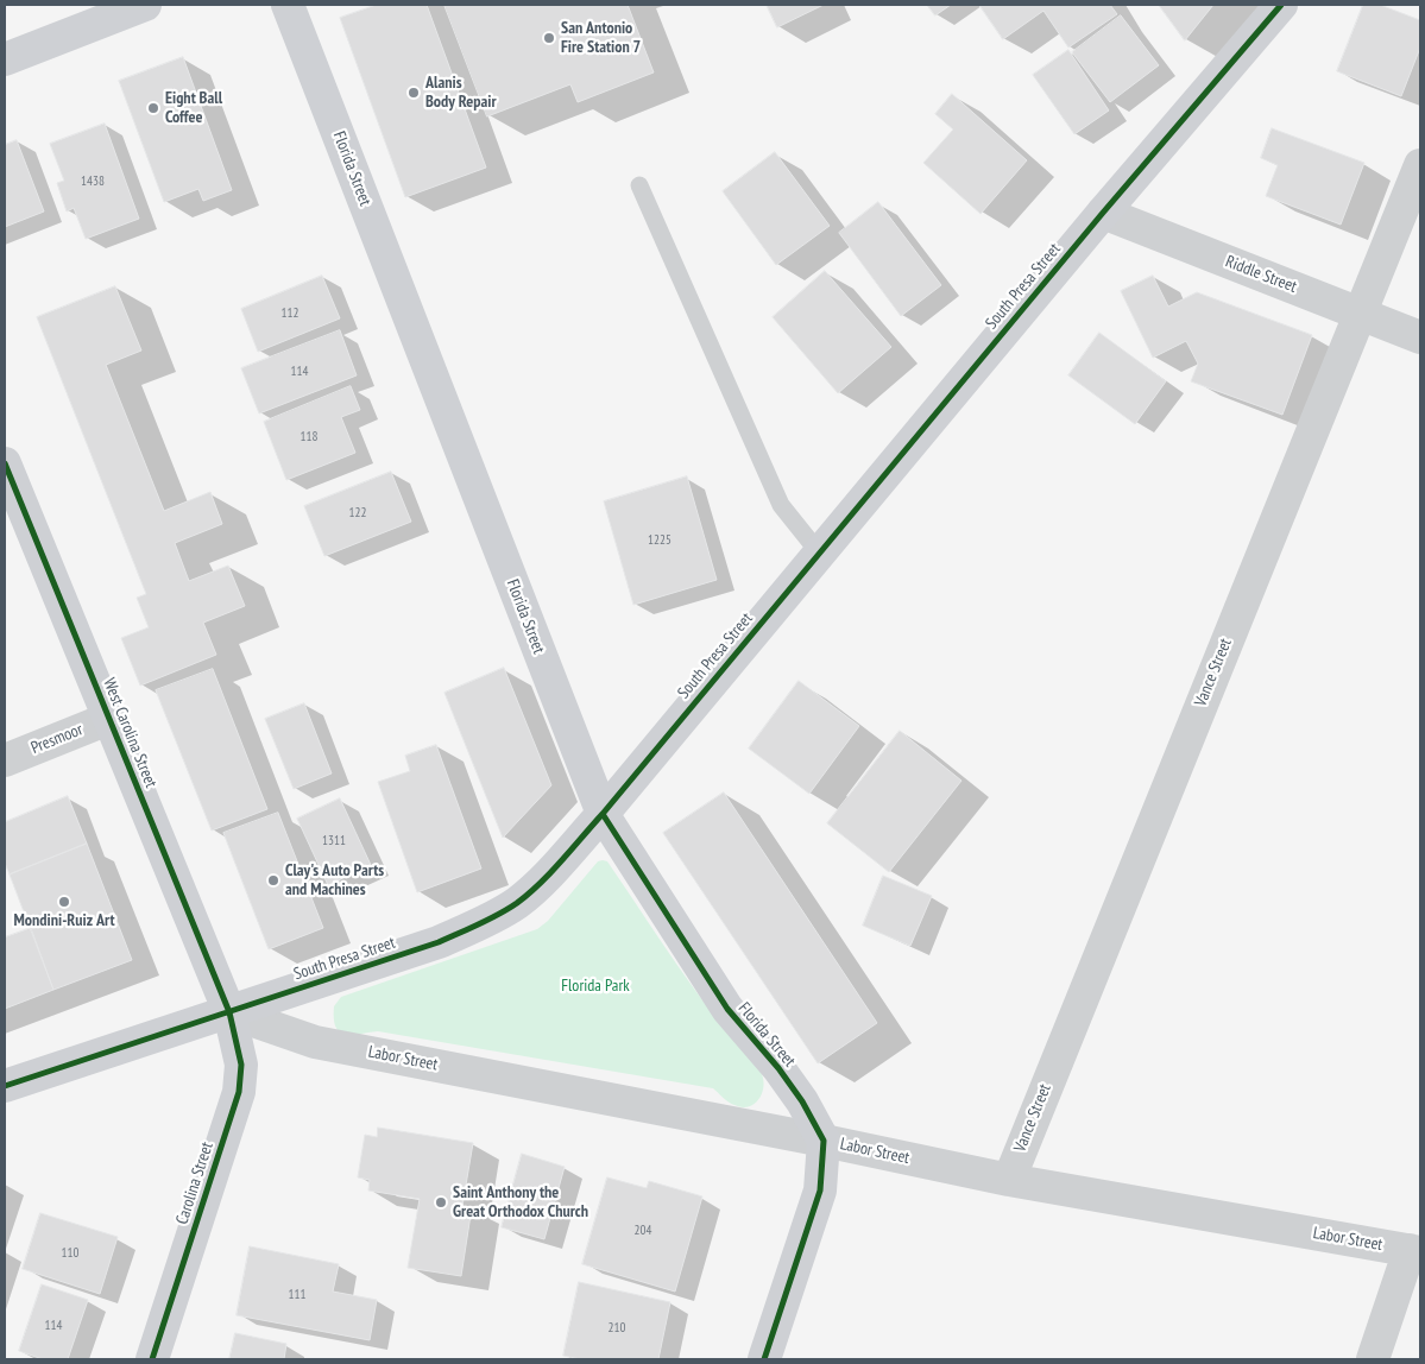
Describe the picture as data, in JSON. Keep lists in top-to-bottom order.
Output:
{
  "streets": {
    "street": [
      "Florida Street",
      "Riddle Street",
      "South Presa Street",
      "Vance Street",
      "West Carolina Street",
      "Presmoor",
      "Labor Street",
      "Carolina Street"
    ]
  },
  "crossings": [
    ["Florida Street", "South Presa Street"],
    ["Florida Street", "Labor Street"],
    ["Riddle Street", "South Presa Street"],
    ["Riddle Street", "Vance Street"],
    ["South Presa Street", "West Carolina Street"],
    ["South Presa Street", "Labor Street"],
    ["South Presa Street", "Carolina Street"],
    ["Vance Street", "Labor Street"],
    ["West Carolina Street", "Presmoor"],
    ["West Carolina Street", "Labor Street"],
    ["West Carolina Street", "Carolina Street"],
    ["Labor Street", "Carolina Street"]
  ],
  "parks": ["Florida Park"],
  "places": [
    "San Antonio Fire Station 7",
    "Alanis Body Repair",
    "Eight Ball Coffee",
    "Clay's Auto Parts and Machines",
    "Mondini-Ruiz Art",
    "Saint Anthony the Great Orthodox Church"
  ],
  "house_numbers": [
    "1438",
    "112",
    "114",
    "118",
    "122",
    "1225",
    "1311",
    "204",
    "110",
    "111",
    "114",
    "210"
  ]
}
